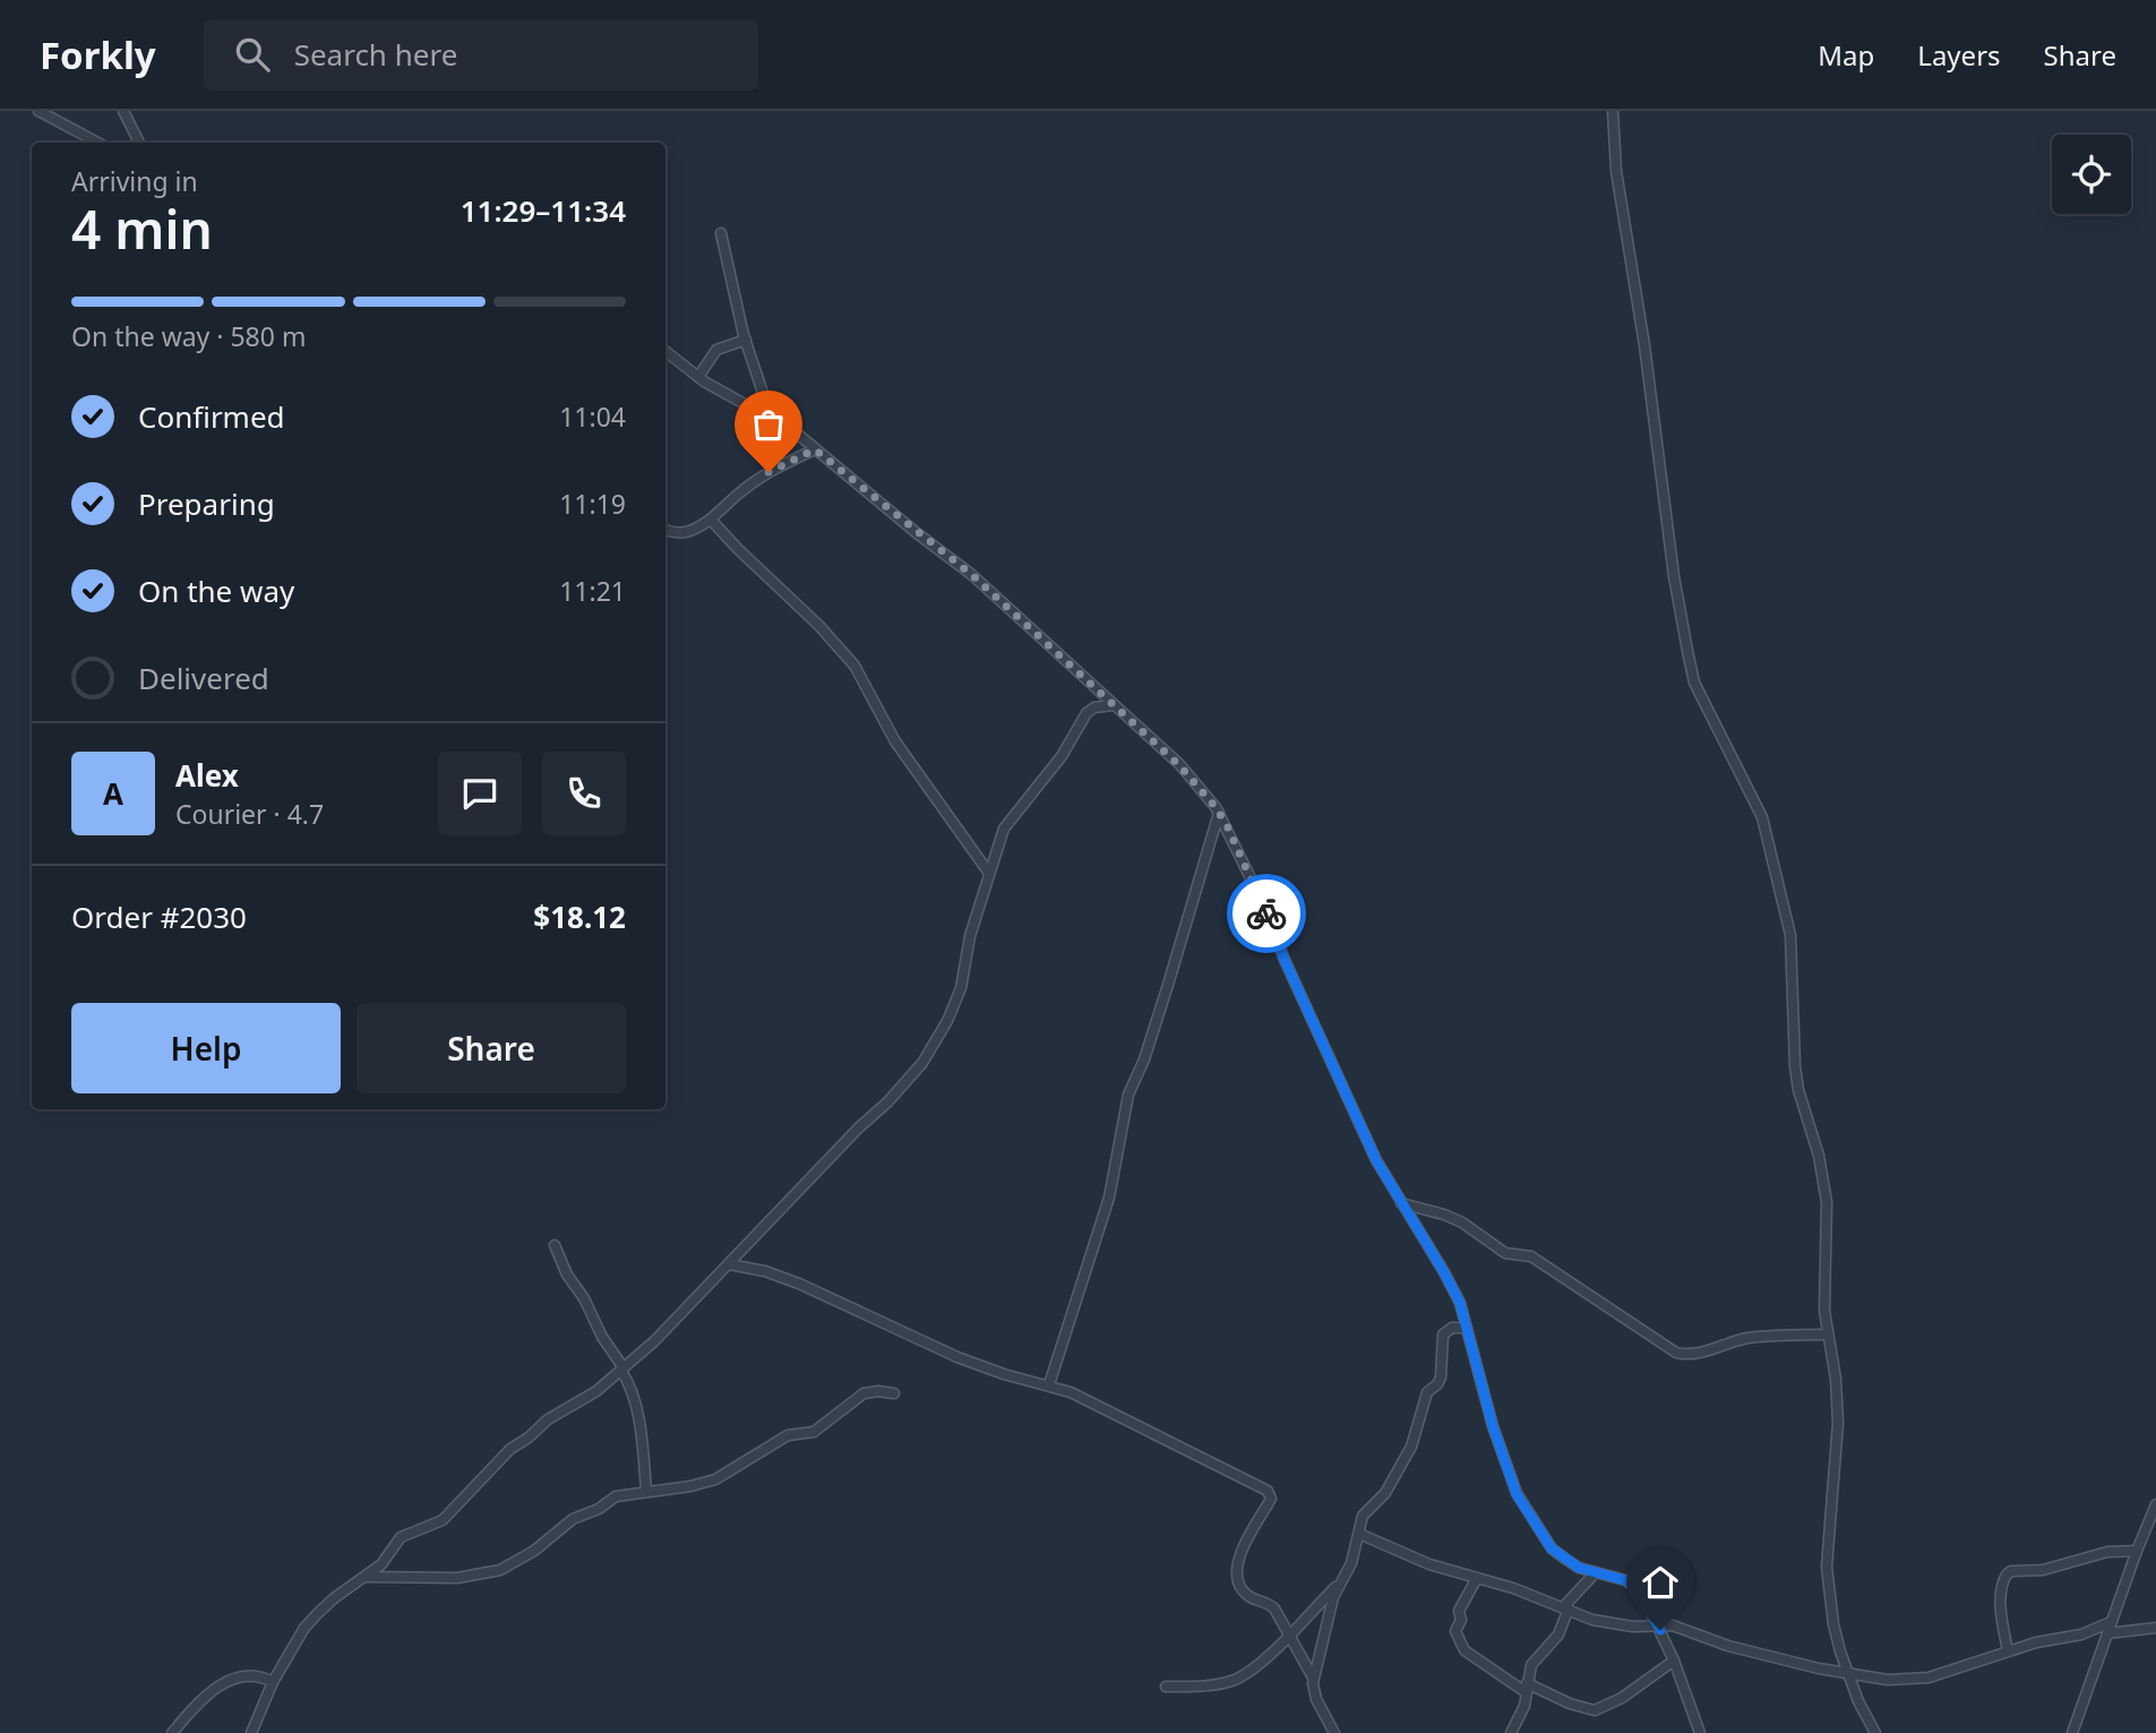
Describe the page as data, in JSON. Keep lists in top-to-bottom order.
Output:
{
  "page": {
    "header": "Forkly",
    "search": "Search here",
    "nav": ["Map", "Layers", "Share"],
    "heading": ["4 min", "Arriving in", "11:29–11:34"],
    "panel": [
      "Alex",
      "Courier · 4.7",
      "Order #2030",
      "$18.12"
    ],
    "bar": "On the way · 580 m",
    "list": [
      ["Confirmed", "11:04"],
      ["Preparing", "11:19"],
      ["On the way", "11:21"],
      "Delivered"
    ],
    "round": "A",
    "buttons": ["Help", "Share"]
  }
}
